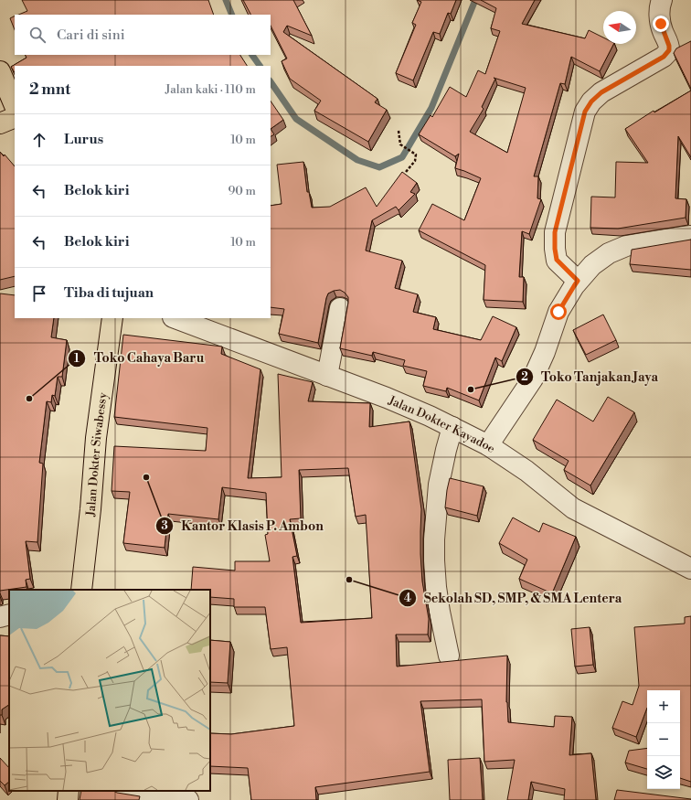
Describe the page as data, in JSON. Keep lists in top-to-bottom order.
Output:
{
  "streets": {
    "main road": ["Jalan Dokter Siwabessy"],
    "street": ["Jalan Dokter Kayadoe"]
  },
  "places": [
    "Toko Tanjakan Jaya",
    "Toko Cahaya Baru",
    "Kantor Klasis P. Ambon",
    "Sekolah SD, SMP, & SMA Lentera"
  ],
  "north": "left",
  "page": {
    "search": "Cari di sini",
    "heading": ["2 mnt", "Jalan kaki · 110 m"],
    "list": [
      ["Lurus", "10 m"],
      ["Belok kiri", "90 m"],
      ["Belok kiri", "10 m"],
      "Tiba di tujuan"
    ],
    "map_buttons": ["+", "−"]
  }
}
